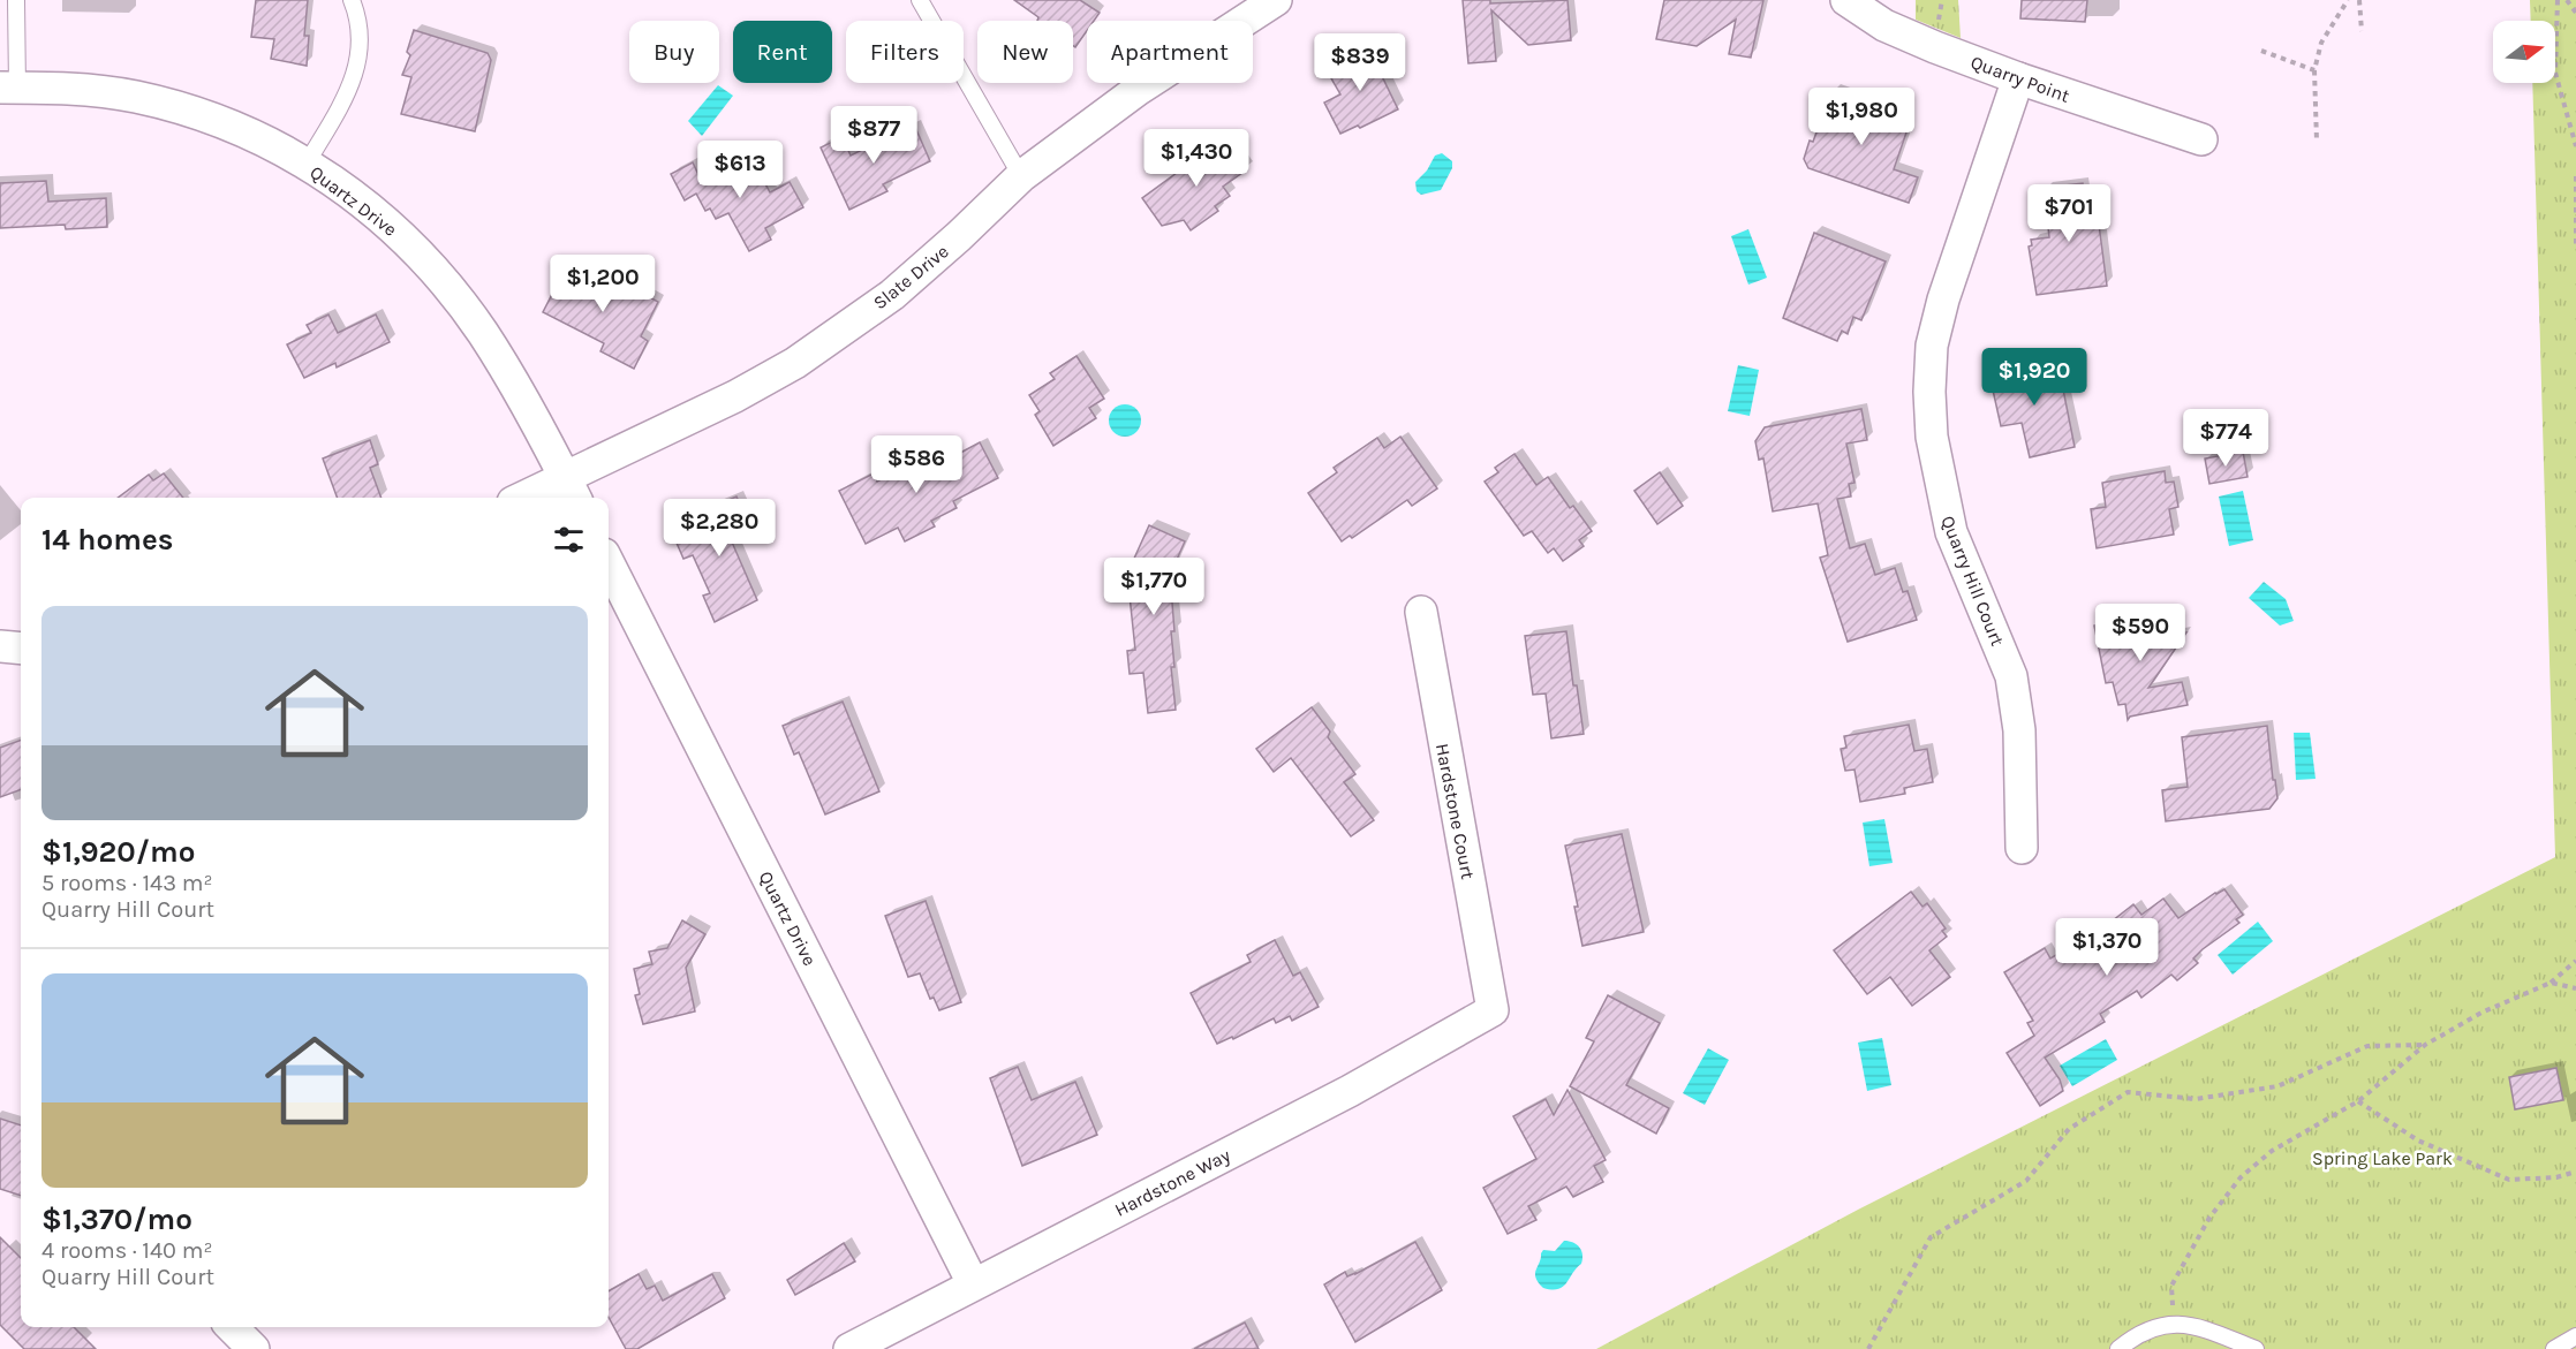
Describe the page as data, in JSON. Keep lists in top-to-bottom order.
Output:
{
  "streets": {
    "street": [
      "Quarry Point",
      "Quartz Drive",
      "Slate Drive",
      "Quarry Hill Court",
      "Hardstone Court",
      "Hardstone Way"
    ]
  },
  "crossings": [
    ["Quarry Point", "Quarry Hill Court"],
    ["Quartz Drive", "Slate Drive"],
    ["Quartz Drive", "Hardstone Way"],
    ["Hardstone Court", "Hardstone Way"]
  ],
  "parks": ["Spring Lake Park"],
  "north": "right",
  "page": {
    "chip": [
      "Buy",
      "Rent",
      "Filters",
      "New",
      "Apartment"
    ],
    "price": [
      "$839",
      "$1,980",
      "$877",
      "$1,430",
      "$613",
      "$701",
      "$1,200",
      "$1,920",
      "$774",
      "$586",
      "$2,280",
      "$1,770",
      "$590",
      "$1,370"
    ],
    "heading": "14 homes",
    "list": [
      {
        "name": "$1,920/mo",
        "note": "5 rooms · 143 m² · Quarry Hill Court"
      },
      {
        "name": "$1,370/mo",
        "note": "4 rooms · 140 m² · Quarry Hill Court"
      }
    ]
  }
}
